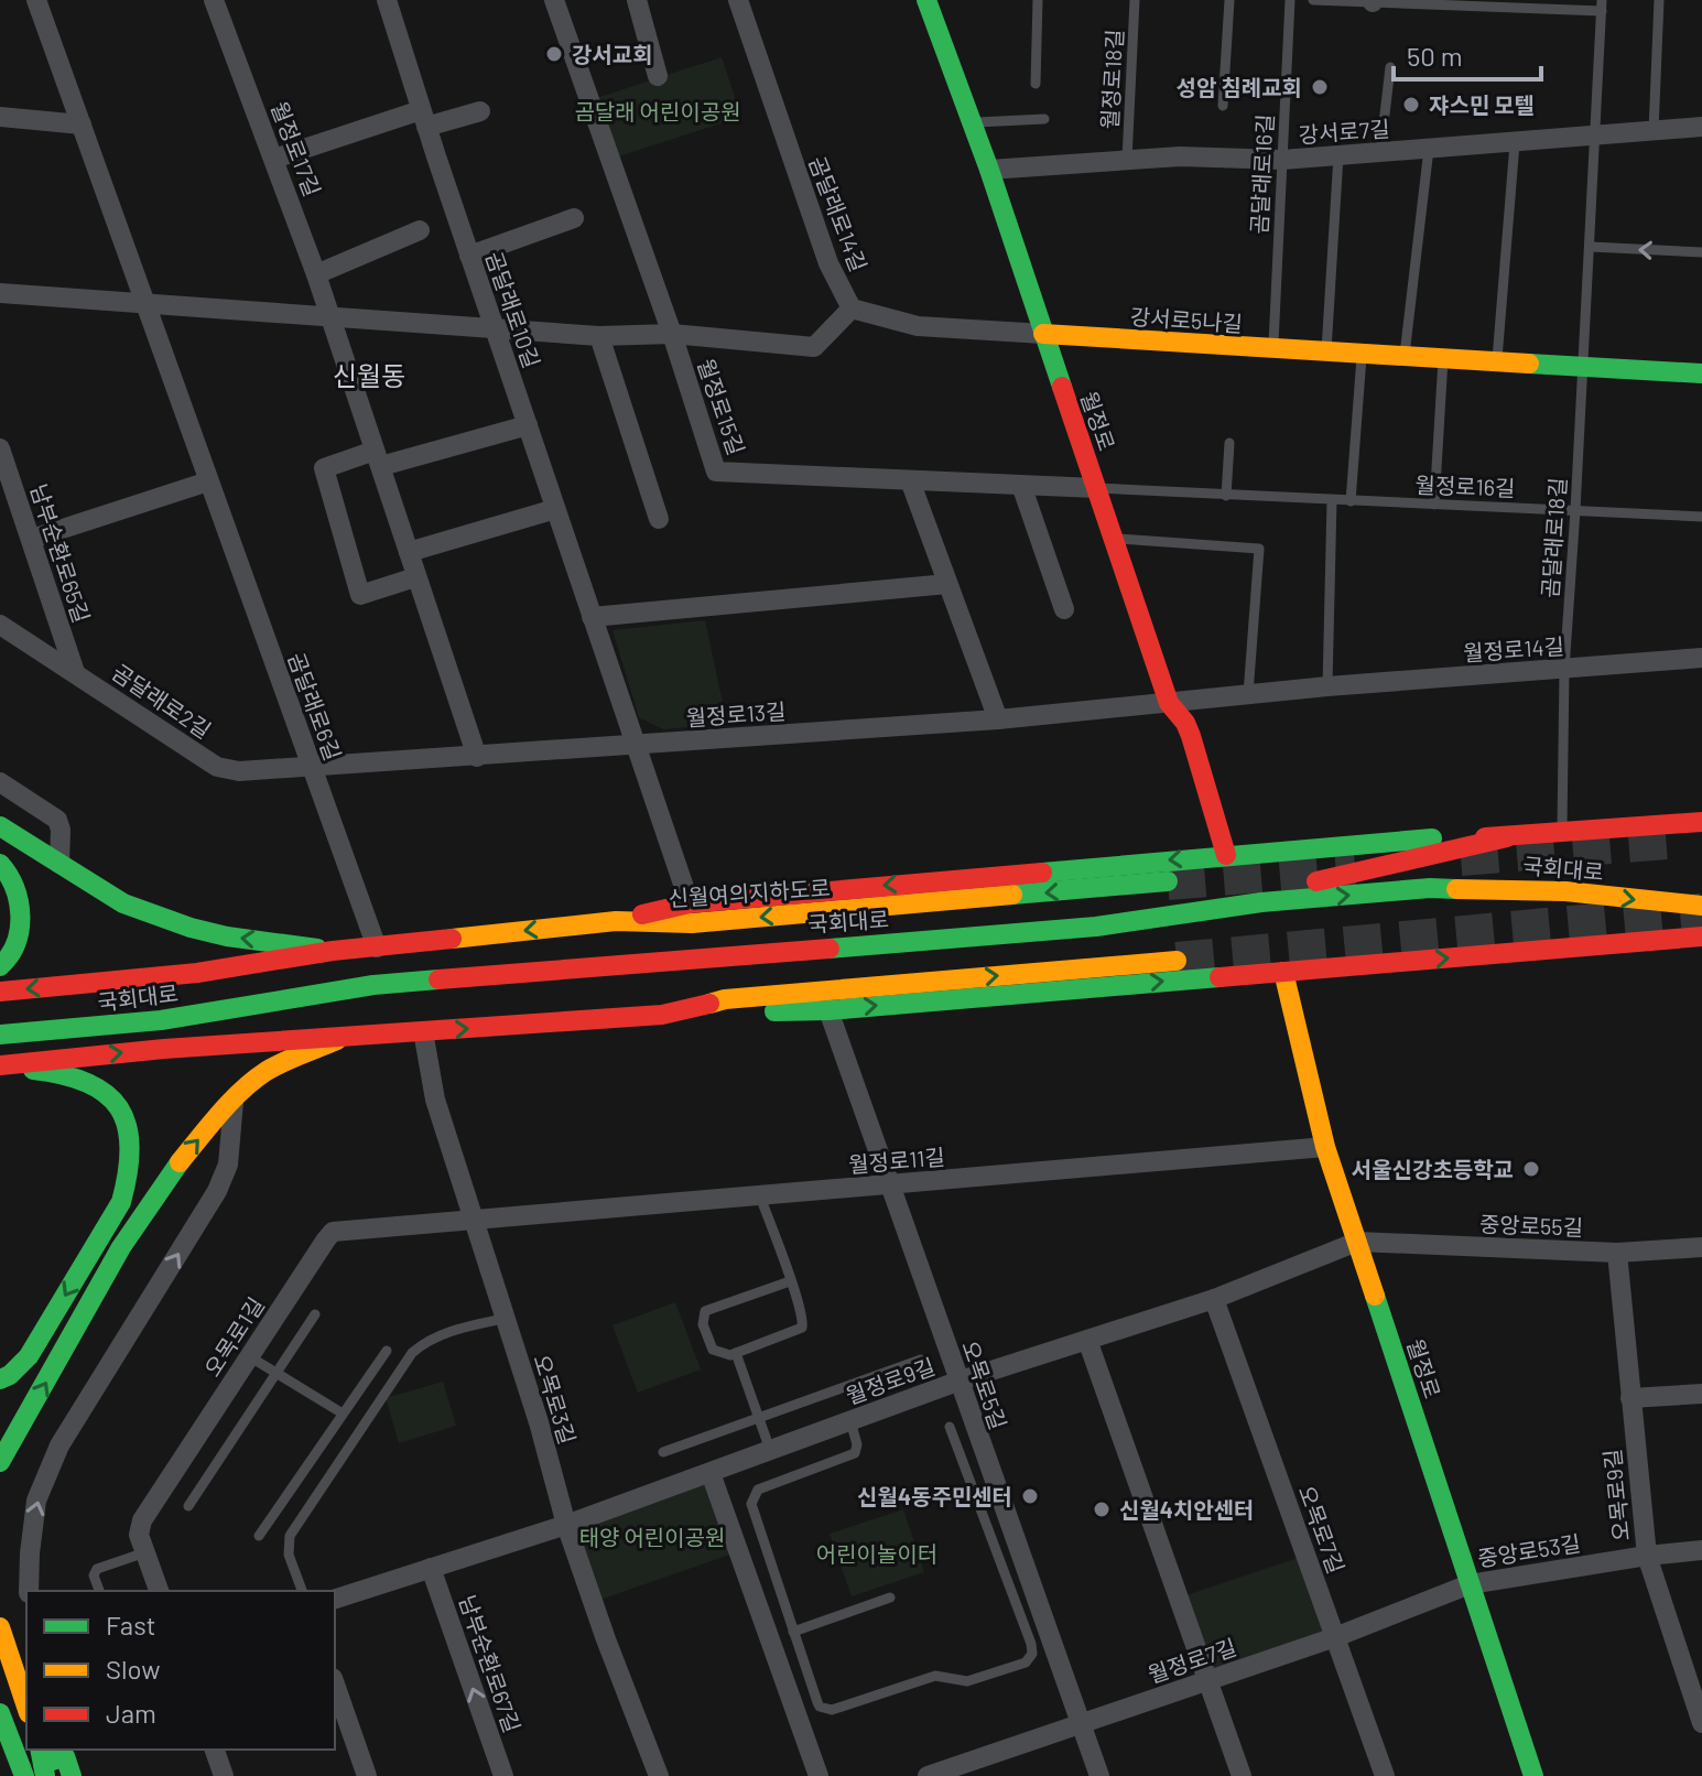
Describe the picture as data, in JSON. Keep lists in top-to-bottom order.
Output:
{
  "streets": {
    "main road": [
      "강서로5나길",
      "월정로",
      "국회대로",
      "신월여의지하도로"
    ],
    "street": [
      "강서로7길",
      "월정로17길",
      "곰달래로14길",
      "곰달래로10길",
      "월정로15길",
      "남부순환로65길",
      "월정로14길",
      "곰달래로2길",
      "곰달래로6길",
      "월정로13길",
      "월정로11길",
      "중앙로55길",
      "오목로1길",
      "월정로9길",
      "오목로5길",
      "오목로3길",
      "오목로9길",
      "오목로7길",
      "중앙로53길",
      "월정로7길",
      "남부순환로67길"
    ],
    "lane": [
      "월정로18길",
      "곰달래로16길",
      "월정로16길",
      "곰달래로18길"
    ]
  },
  "crossings": [
    ["월정로18길", "강서로7길"],
    ["강서로7길", "곰달래로16길"],
    ["강서로7길", "월정로"],
    ["강서로7길", "곰달래로18길"],
    ["곰달래로16길", "강서로5나길"],
    ["곰달래로10길", "월정로13길"],
    ["강서로5나길", "월정로"],
    ["강서로5나길", "곰달래로18길"],
    ["월정로15길", "월정로"],
    ["월정로15길", "월정로16길"],
    ["월정로", "월정로16길"],
    ["월정로", "월정로14길"],
    ["월정로", "월정로13길"],
    ["월정로", "월정로11길"],
    ["월정로", "중앙로55길"],
    ["월정로", "월정로9길"],
    ["월정로", "중앙로53길"],
    ["월정로", "월정로7길"],
    ["월정로16길", "곰달래로18길"],
    ["곰달래로18길", "월정로14길"],
    ["남부순환로65길", "곰달래로2길"],
    ["월정로14길", "월정로13길"],
    ["곰달래로2길", "곰달래로6길"],
    ["곰달래로2길", "월정로13길"],
    ["곰달래로6길", "월정로13길"],
    ["곰달래로6길", "신월여의지하도로"],
    ["월정로11길", "오목로1길"],
    ["월정로11길", "오목로5길"],
    ["월정로11길", "오목로3길"],
    ["중앙로55길", "월정로9길"],
    ["중앙로55길", "오목로9길"],
    ["오목로1길", "오목로3길"],
    ["월정로9길", "오목로5길"],
    ["월정로9길", "오목로3길"],
    ["월정로9길", "오목로7길"],
    ["오목로5길", "월정로7길"],
    ["오목로9길", "중앙로53길"],
    ["오목로7길", "월정로7길"],
    ["중앙로53길", "월정로7길"]
  ],
  "districts": ["신월동"],
  "parks": ["곰달래 어린이공원", "태양 어린이공원", "어린이놀이터"],
  "places": [
    "강서교회",
    "성암 침례교회",
    "쟈스민 모텔",
    "서울신강초등학교",
    "신월4동주민센터",
    "신월4치안센터"
  ],
  "legend": ["Fast", "Slow", "Jam"],
  "scale_bar": "50 m"
}
